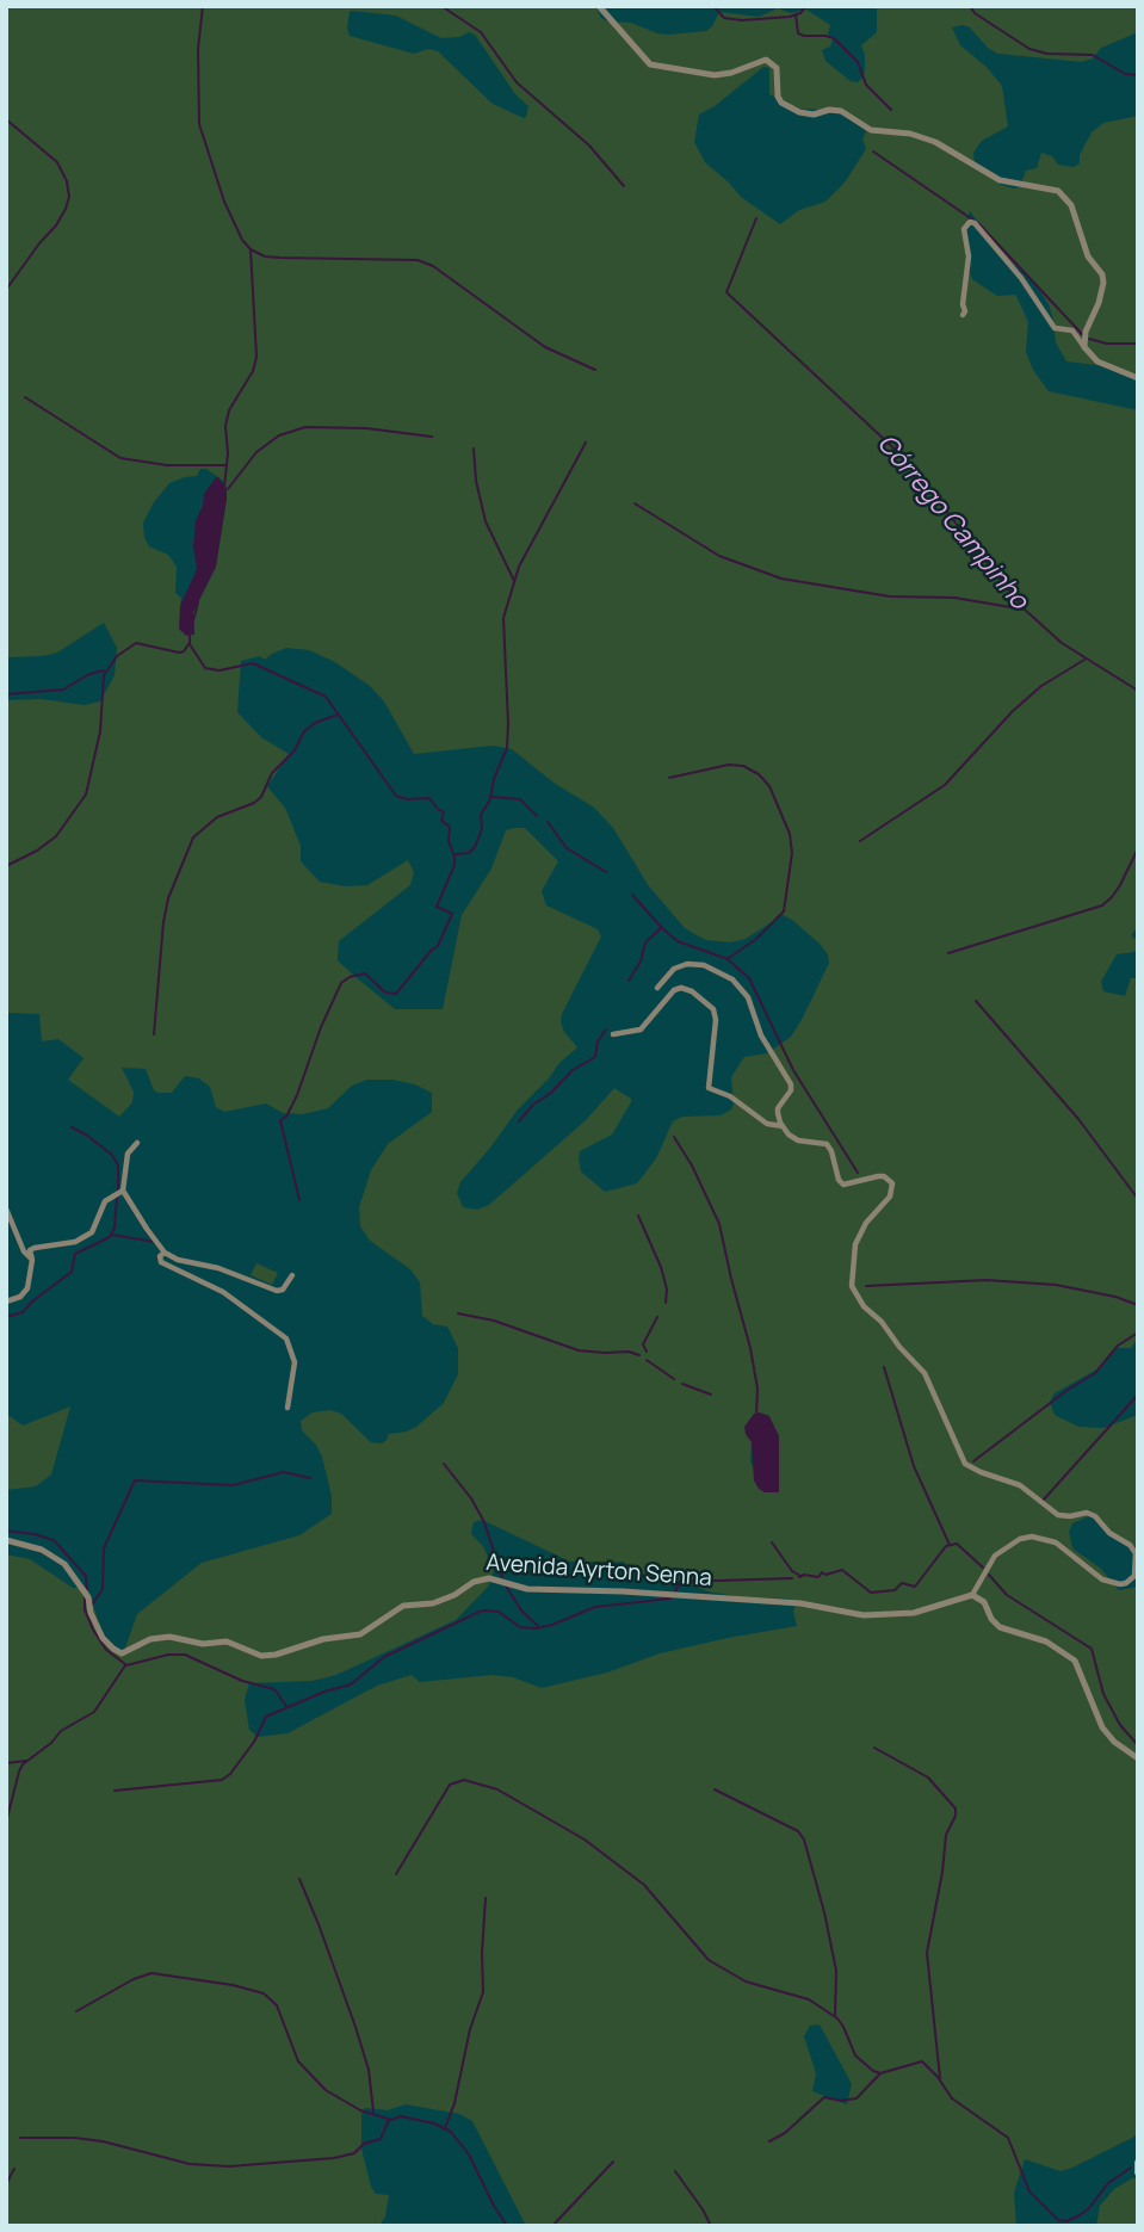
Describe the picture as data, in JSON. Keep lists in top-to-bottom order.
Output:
{
  "streets": {
    "street": ["Avenida Ayrton Senna"]
  },
  "water": ["Córrego Campinho"]
}
